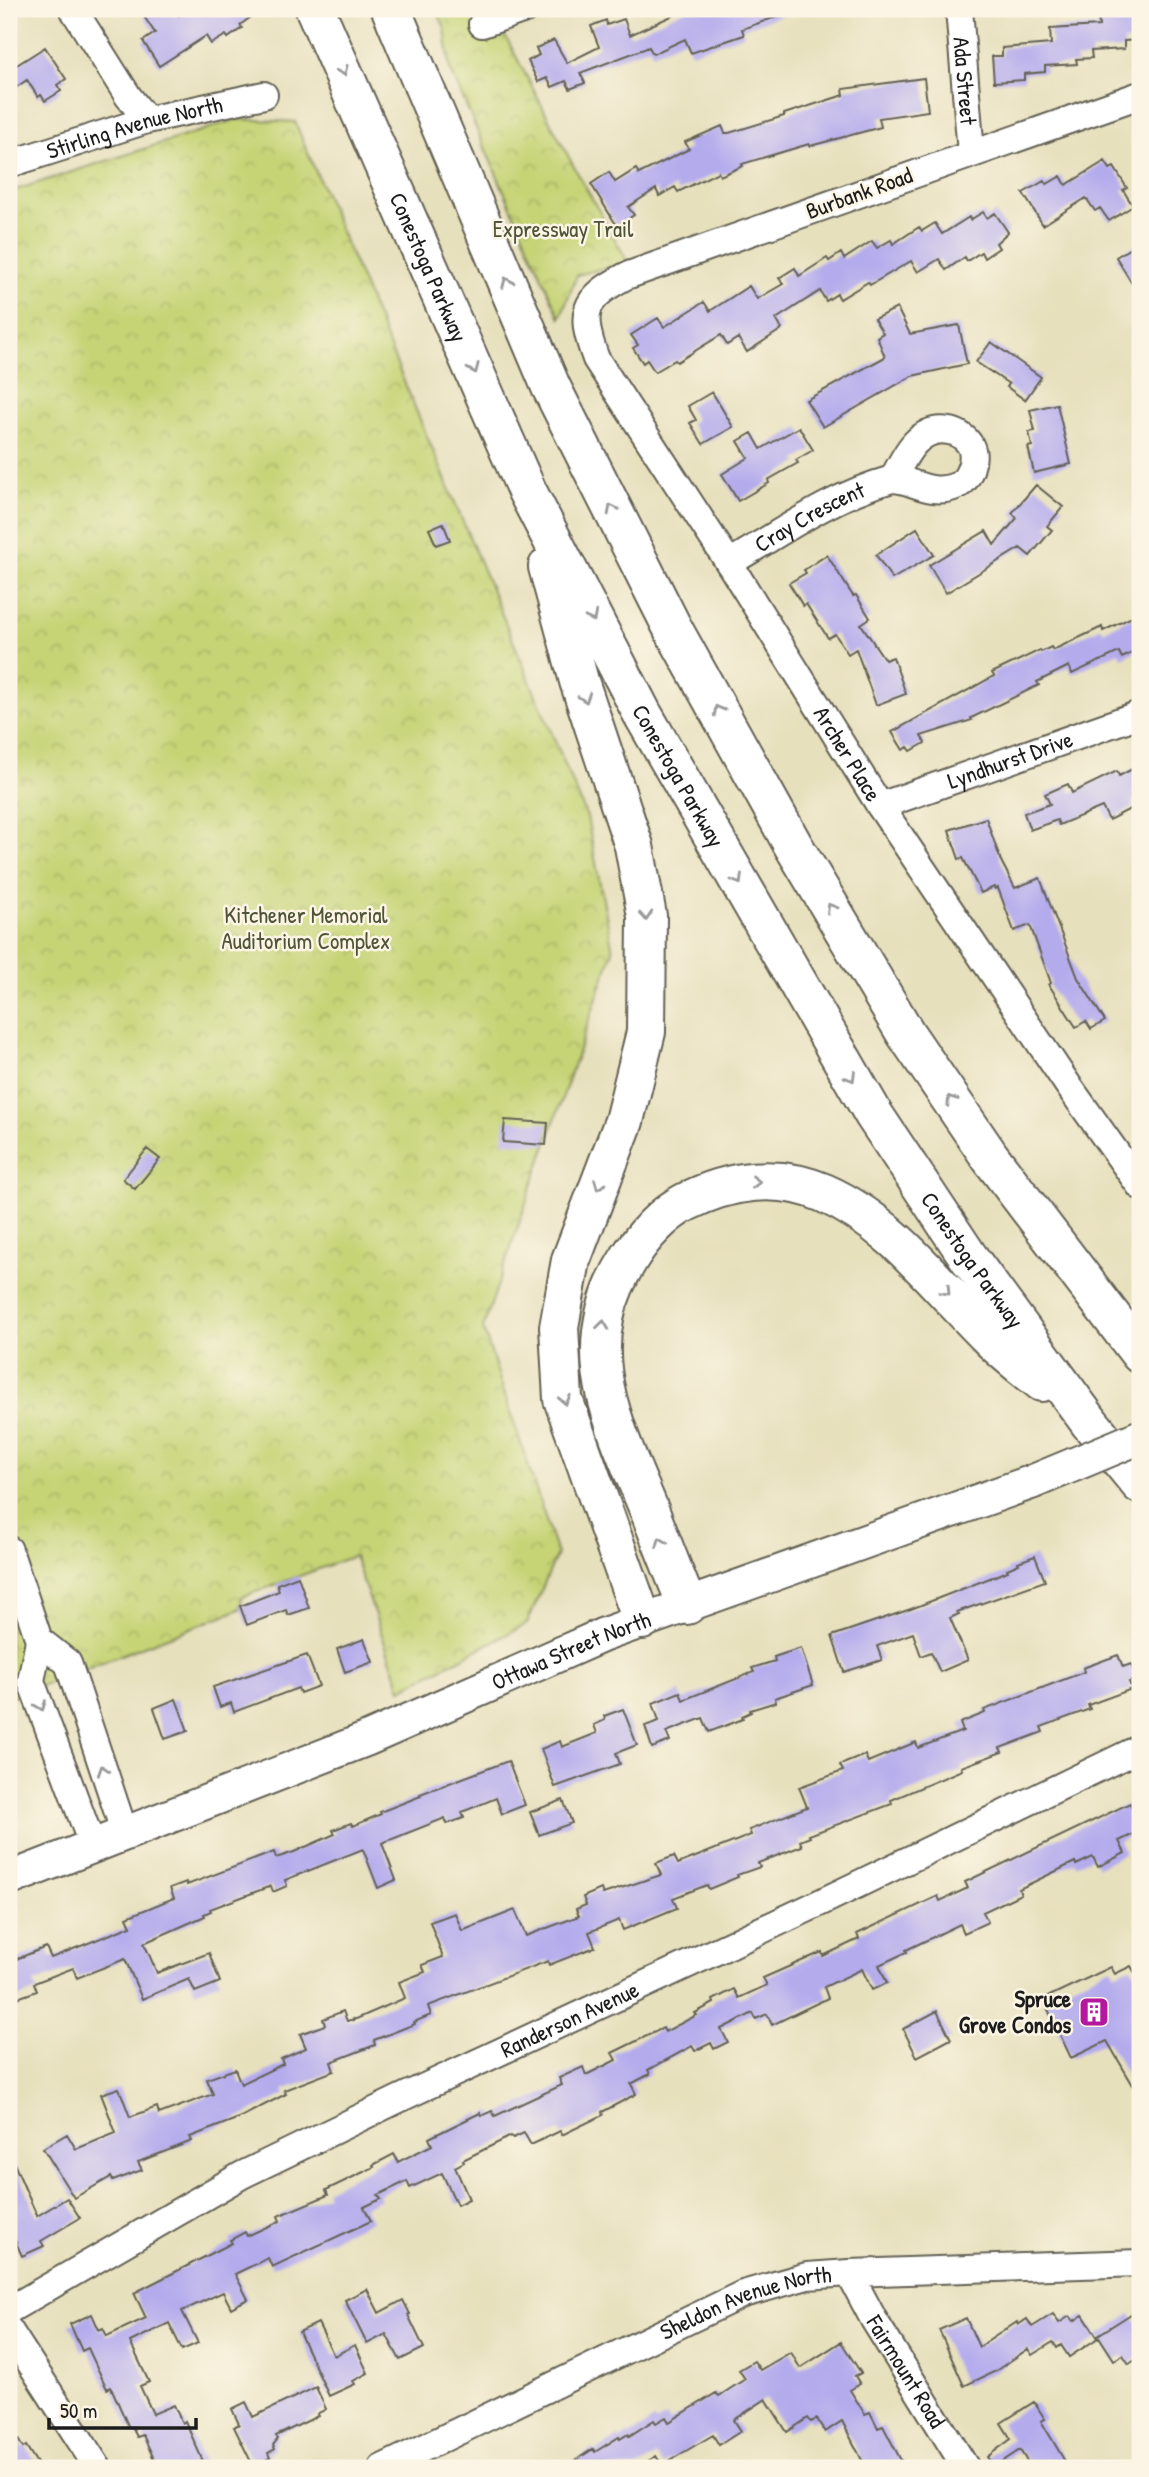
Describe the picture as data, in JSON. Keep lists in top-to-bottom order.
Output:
{
  "streets": {
    "highway": ["Conestoga Parkway"],
    "main road": ["Ottawa Street North"],
    "street": [
      "Ada Street",
      "Stirling Avenue North",
      "Burbank Road",
      "Cray Crescent",
      "Archer Place",
      "Lyndhurst Drive",
      "Randerson Avenue",
      "Sheldon Avenue North",
      "Fairmount Road"
    ]
  },
  "crossings": [
    ["Ada Street", "Burbank Road"],
    ["Burbank Road", "Archer Place"],
    ["Cray Crescent", "Archer Place"],
    ["Archer Place", "Lyndhurst Drive"],
    ["Sheldon Avenue North", "Fairmount Road"]
  ],
  "parks": ["Expressway Trail", "Kitchener Memorial Auditorium Complex"],
  "places": {
    "building": ["Spruce Grove Condos"]
  },
  "scale_bar": "50 m"
}
